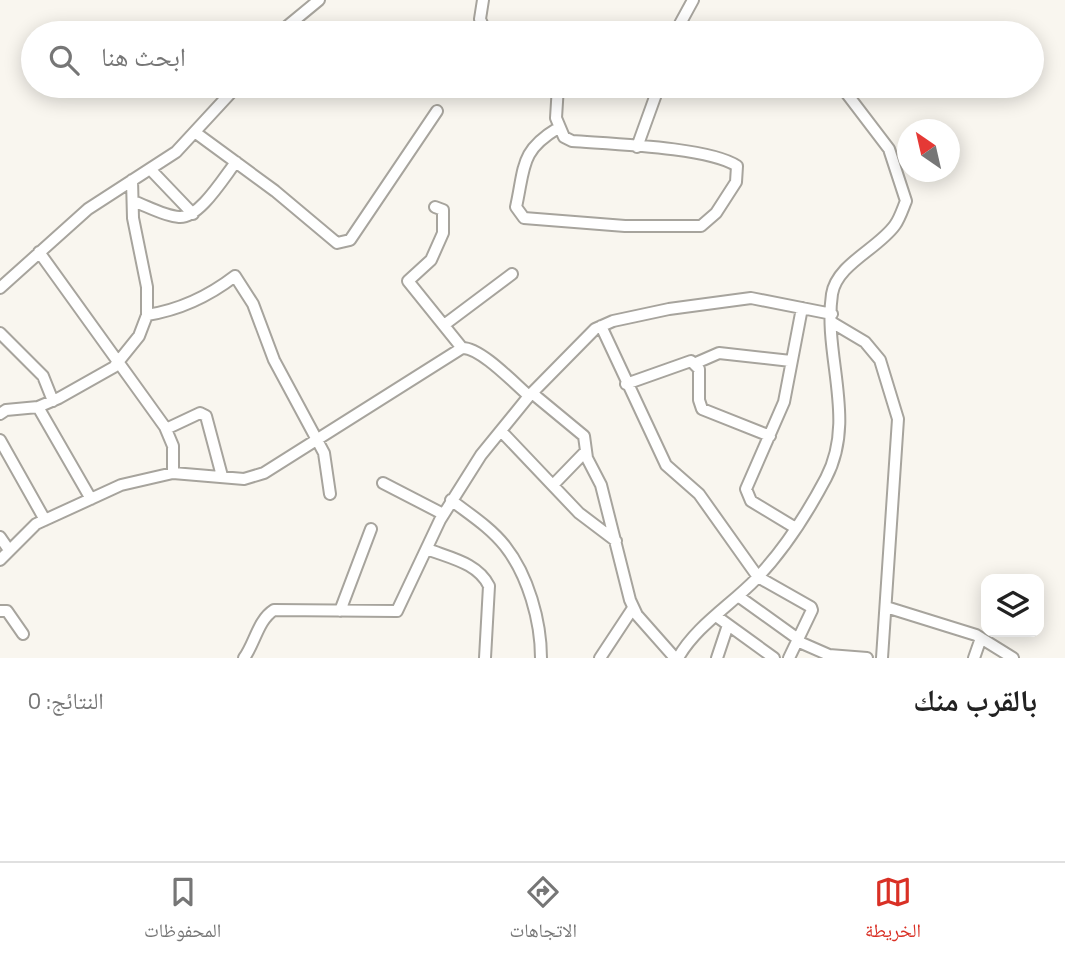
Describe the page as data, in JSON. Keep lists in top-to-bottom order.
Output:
{
  "north": "top left",
  "page": {
    "search": "ابحث هنا",
    "heading": ["بالقرب منك", "النتائج: 0"],
    "nav": ["الخريطة", "الاتجاهات", "المحفوظات"]
  }
}
